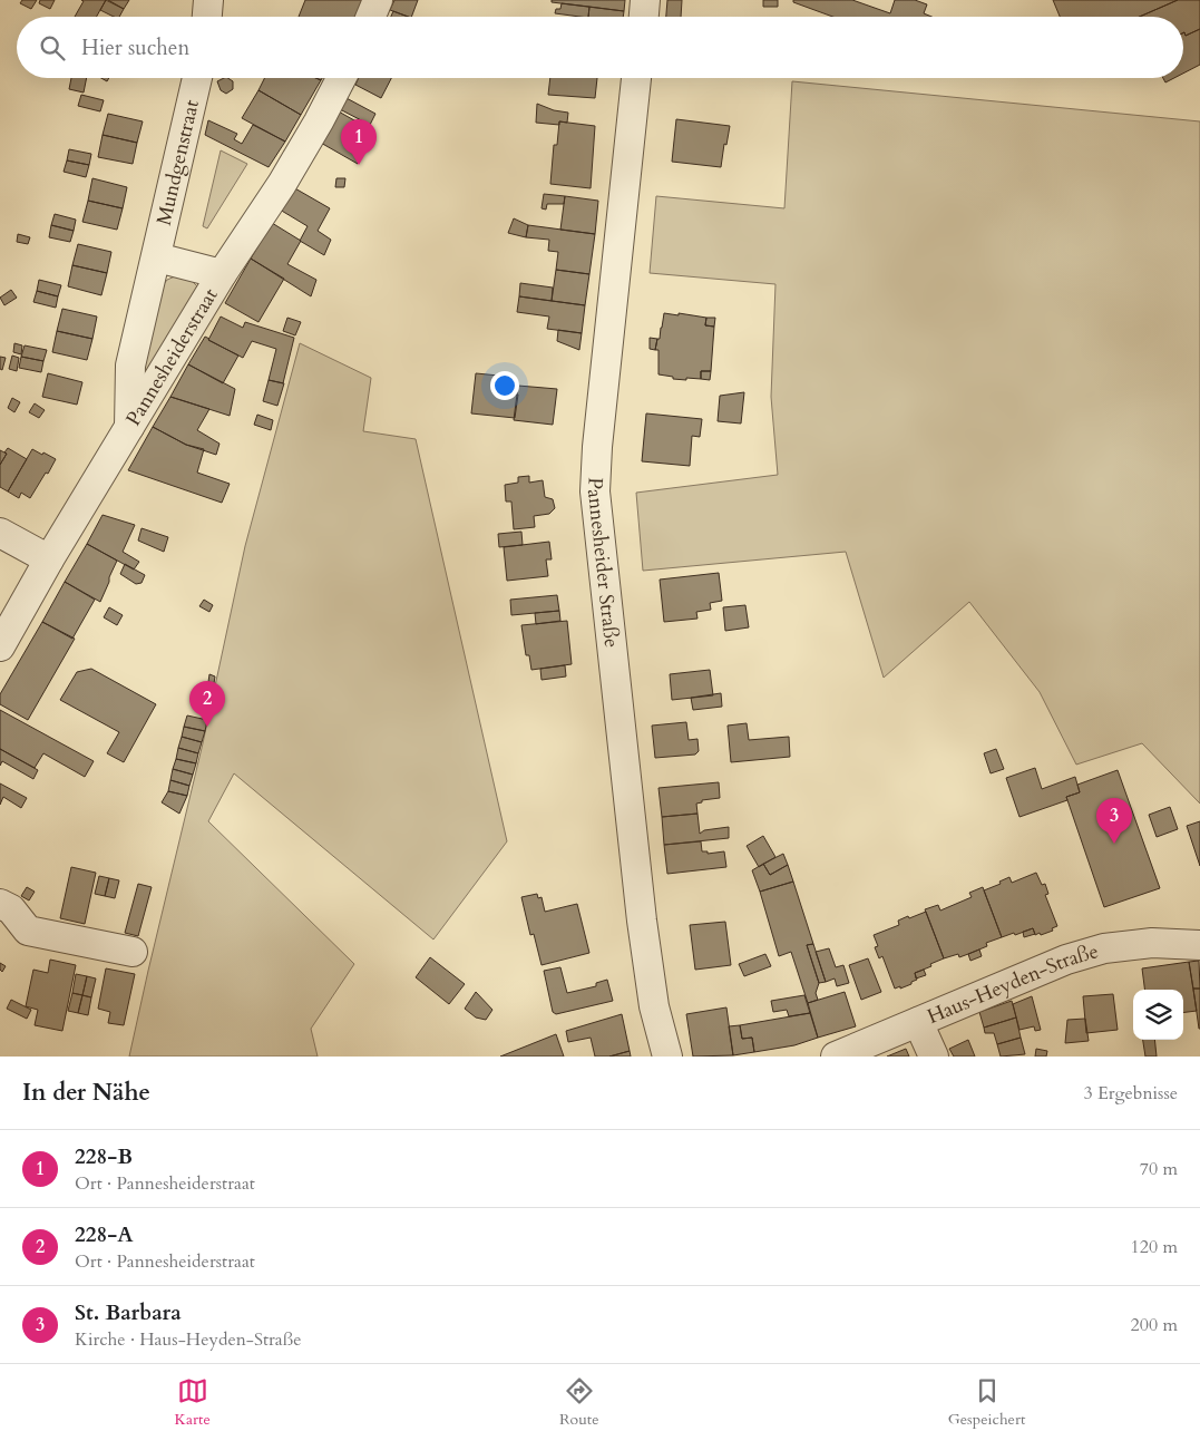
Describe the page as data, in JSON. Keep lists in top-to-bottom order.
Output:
{
  "streets": {
    "street": [
      "Mundgenstraat",
      "Pannesheiderstraat",
      "Pannesheider Straße",
      "Haus-Heyden-Straße"
    ]
  },
  "crossings": [
    ["Mundgenstraat", "Pannesheiderstraat"]
  ],
  "page": {
    "search": "Hier suchen",
    "pins": ["1", "2", "3"],
    "heading": ["In der Nähe", "3 Ergebnisse"],
    "list": [
      {
        "mark": "1",
        "name": "228-B",
        "note": "Ort · Pannesheiderstraat",
        "value": "70 m"
      },
      {
        "mark": "2",
        "name": "228-A",
        "note": "Ort · Pannesheiderstraat",
        "value": "120 m"
      },
      {
        "mark": "3",
        "name": "St. Barbara",
        "note": "Kirche · Haus-Heyden-Straße",
        "value": "200 m"
      }
    ],
    "nav": ["Karte", "Route", "Gespeichert"]
  }
}
